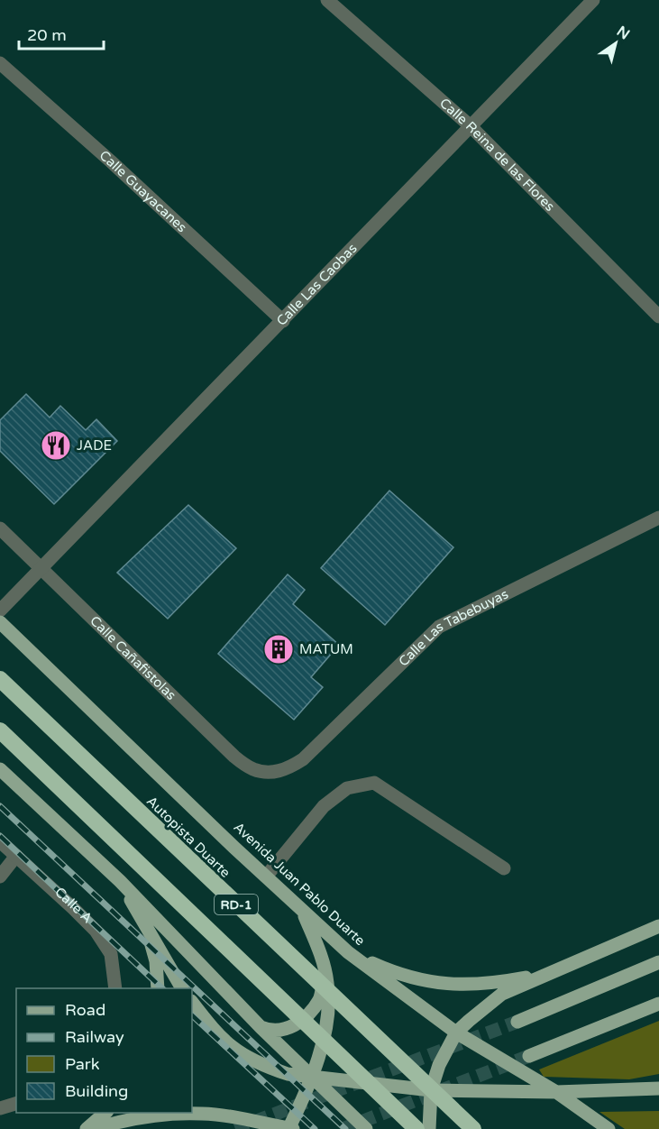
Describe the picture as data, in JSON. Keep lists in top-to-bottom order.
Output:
{
  "streets": {
    "highway": ["Autopista Duarte", "RD-1"],
    "main road": ["Avenida Juan Pablo Duarte"],
    "street": [
      "Calle Reina de las Flores",
      "Calle Guayacanes",
      "Calle Las Caobas",
      "Calle Las Tabebuyas",
      "Calle Cañafistolas",
      "Calle A"
    ]
  },
  "crossings": [
    ["Calle Reina de las Flores", "Calle Las Caobas"],
    ["Calle Guayacanes", "Calle Las Caobas"],
    ["Calle Las Caobas", "Calle Cañafistolas"],
    ["Calle Las Tabebuyas", "Calle Cañafistolas"]
  ],
  "places": {
    "restaurant": ["JADE"],
    "building": ["MATUM"]
  },
  "legend": [
    "Road",
    "Railway",
    "Park",
    "Building"
  ],
  "scale_bar": "20 m",
  "north": "top right"
}
